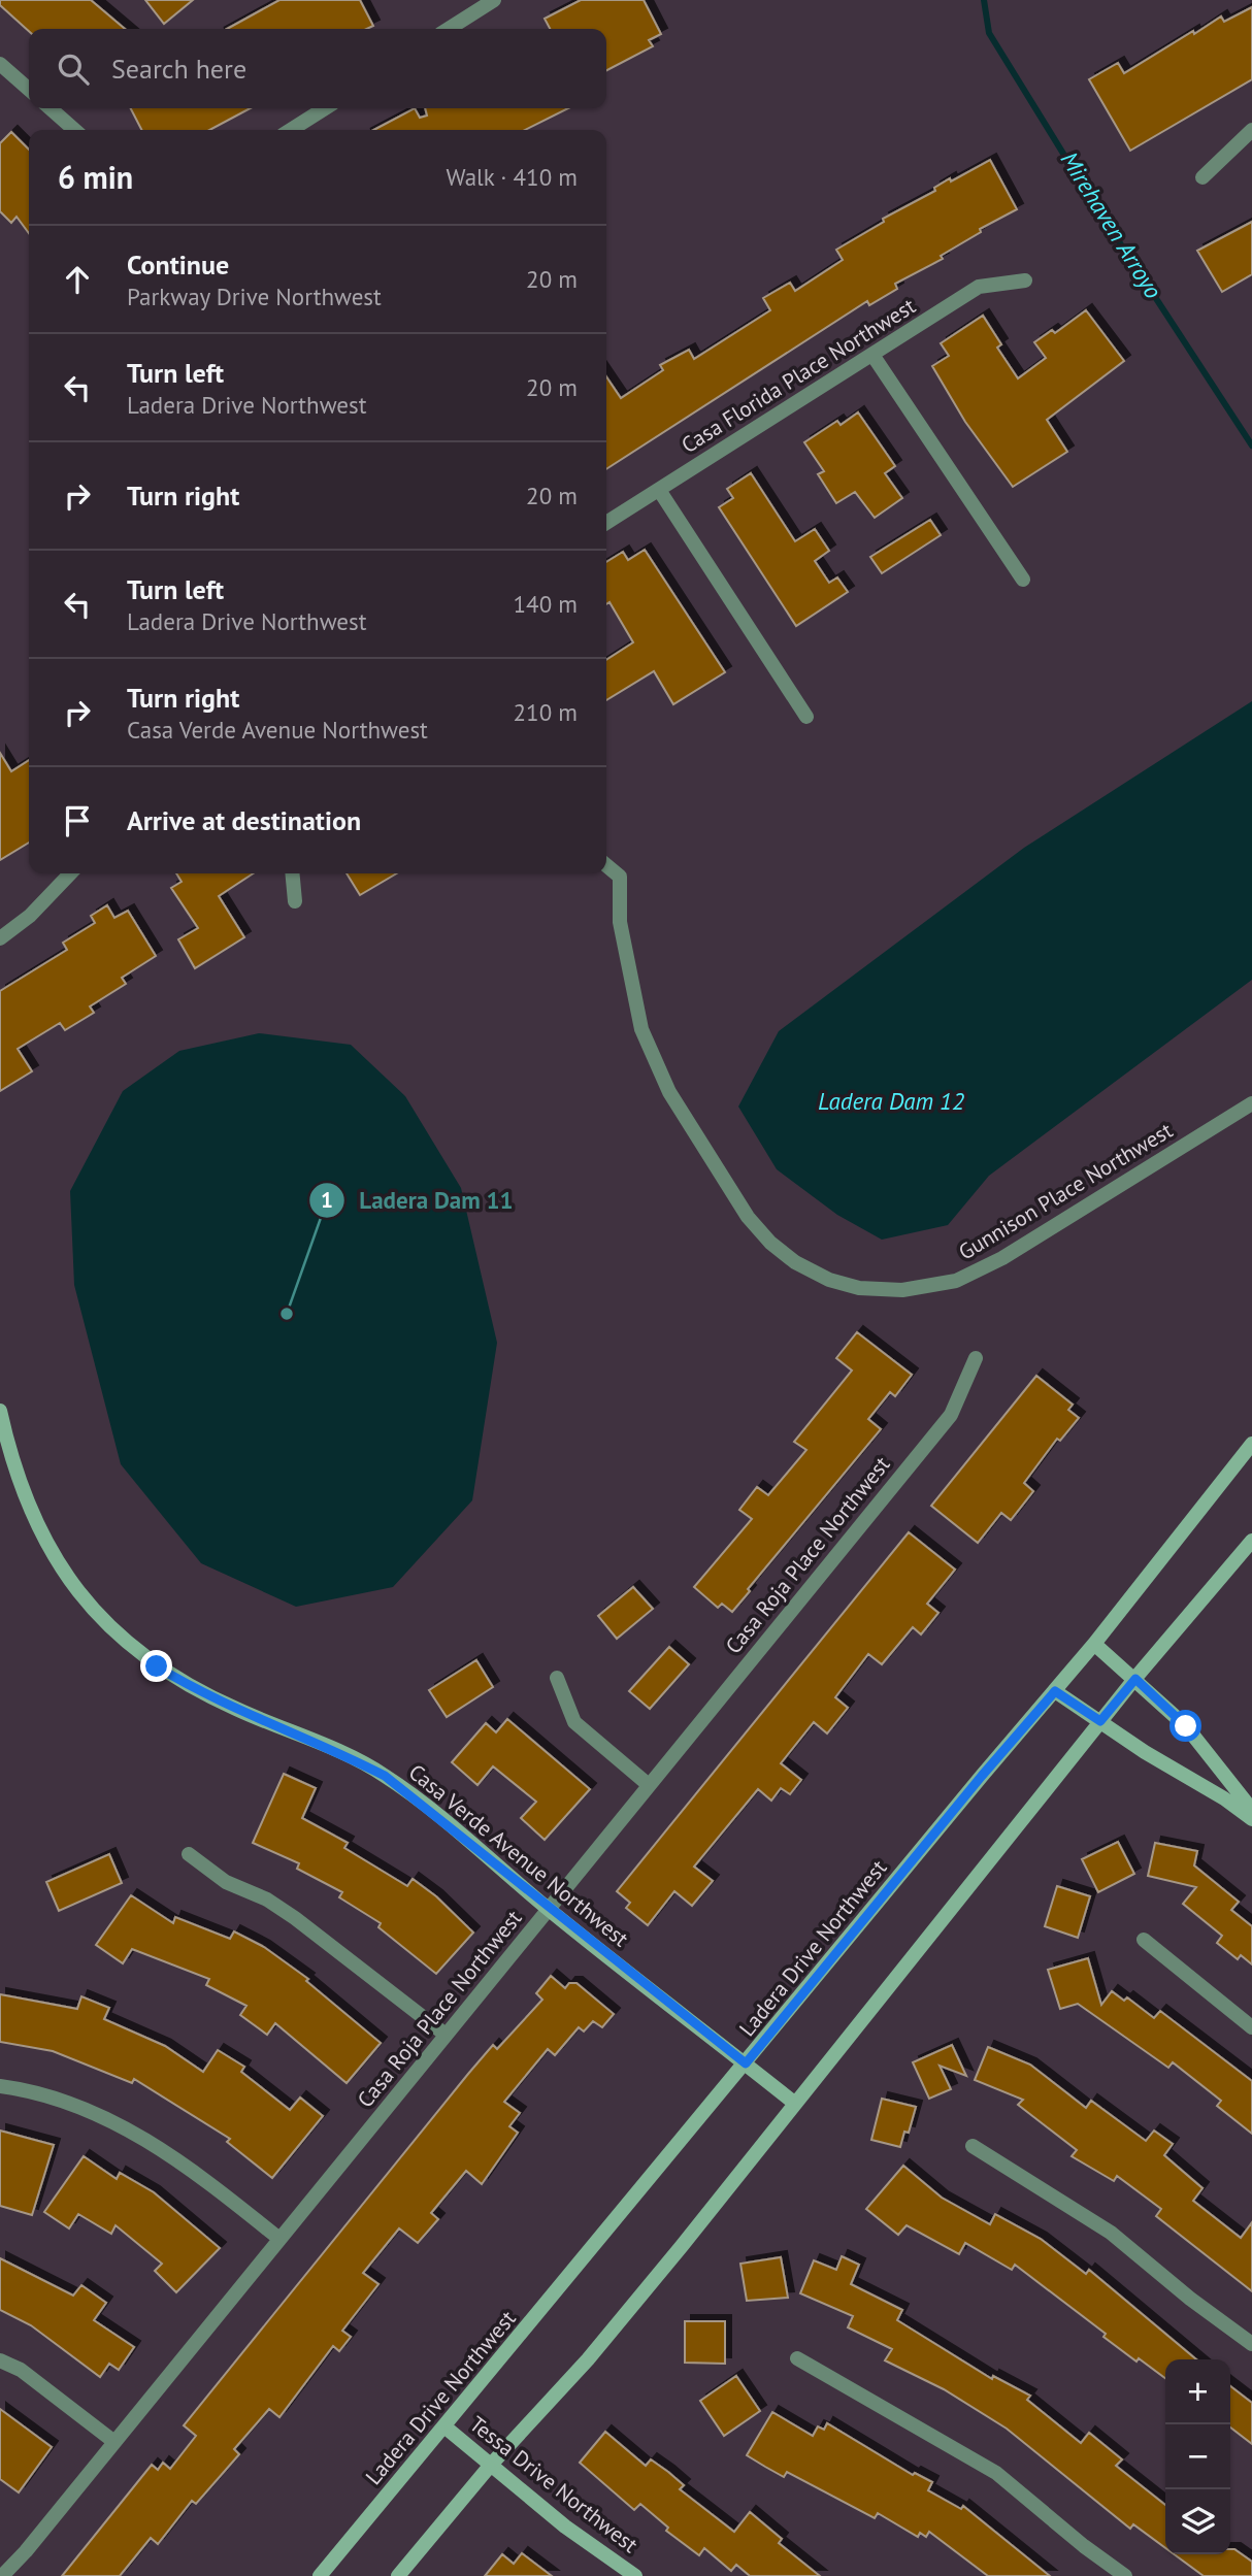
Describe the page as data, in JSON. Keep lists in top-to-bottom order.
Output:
{
  "streets": {
    "main road": ["Casa Verde Avenue Northwest", "Ladera Drive Northwest", "Tessa Drive Northwest"],
    "street": ["Casa Florida Place Northwest", "Gunnison Place Northwest", "Casa Roja Place Northwest"]
  },
  "crossings": [
    ["Casa Roja Place Northwest", "Casa Verde Avenue Northwest"],
    ["Casa Verde Avenue Northwest", "Ladera Drive Northwest"],
    ["Ladera Drive Northwest", "Tessa Drive Northwest"]
  ],
  "water": ["Mirehaven Arroyo", "Ladera Dam 12"],
  "places": ["Ladera Dam 11"],
  "page": {
    "search": "Search here",
    "heading": ["6 min", "Walk · 410 m"],
    "list": [
      ["Continue", "Parkway Drive Northwest", "20 m"],
      ["Turn left", "Ladera Drive Northwest", "20 m"],
      ["Turn right", "20 m"],
      ["Turn left", "Ladera Drive Northwest", "140 m"],
      ["Turn right", "Casa Verde Avenue Northwest", "210 m"],
      "Arrive at destination"
    ],
    "map_buttons": ["+", "−"]
  }
}
